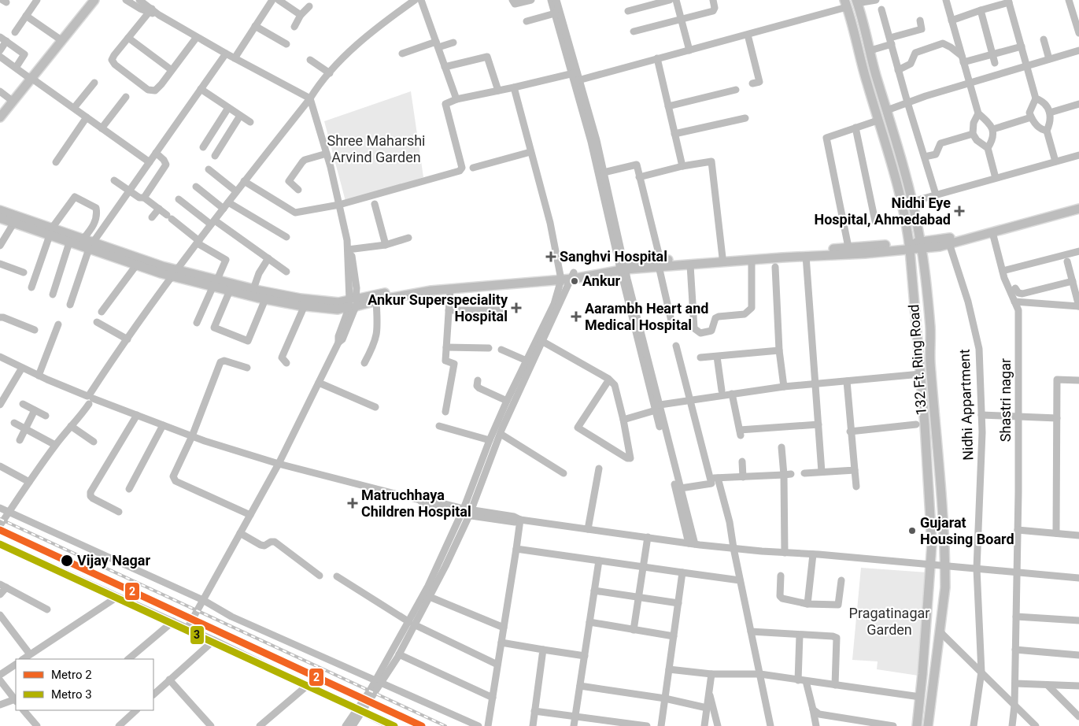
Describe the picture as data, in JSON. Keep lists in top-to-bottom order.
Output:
{
  "streets": {
    "main road": ["132 Ft. Ring Road"],
    "street": ["Shastri nagar", "Nidhi Appartment"]
  },
  "parks": ["Shree Maharshi Arvind Garden", "Pragatinagar Garden"],
  "places": {
    "health": [
      "Nidhi Eye Hospital, Ahmedabad",
      "Sanghvi Hospital",
      "Ankur Superspeciality Hospital",
      "Aarambh Heart and Medical Hospital",
      "Matruchhaya Children Hospital"
    ],
    "other": ["Ankur", "Gujarat Housing Board", "Vijay Nagar"]
  },
  "lines": ["metro line 2", "metro line 3"],
  "legend": ["Metro 2", "Metro 3"]
}
